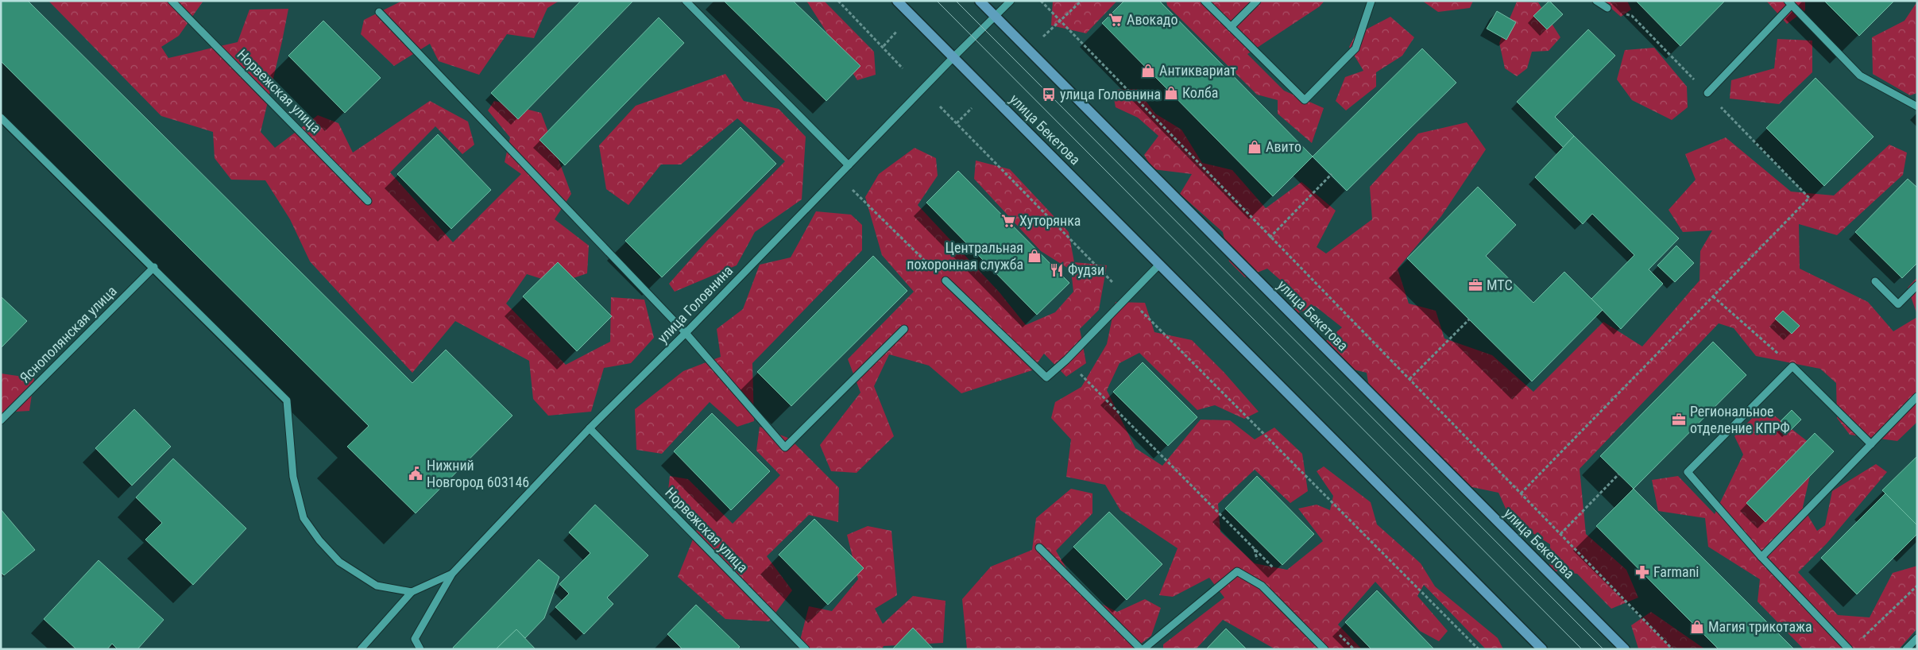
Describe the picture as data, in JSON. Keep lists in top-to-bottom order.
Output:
{
  "streets": {
    "main road": ["улица Бекетова"],
    "street": ["Норвежская улица", "улица Головнина", "Яснополянская улица"]
  },
  "crossings": [
    ["Норвежская улица", "улица Головнина"],
    ["улица Бекетова", "улица Головнина"]
  ],
  "places": {
    "supermarket": ["Авокадо", "Хуторянка"],
    "shop": [
      "Антиквариат",
      "Колба",
      "Авито",
      "Центральная похоронная служба",
      "Магия трикотажа"
    ],
    "bus stop": ["улица Головнина"],
    "restaurant": ["Фудзи"],
    "office": ["МТС", "Региональное отделение КПРФ"],
    "public building": ["Нижний Новгород 603146"],
    "pharmacy": ["Farmani"]
  }
}
